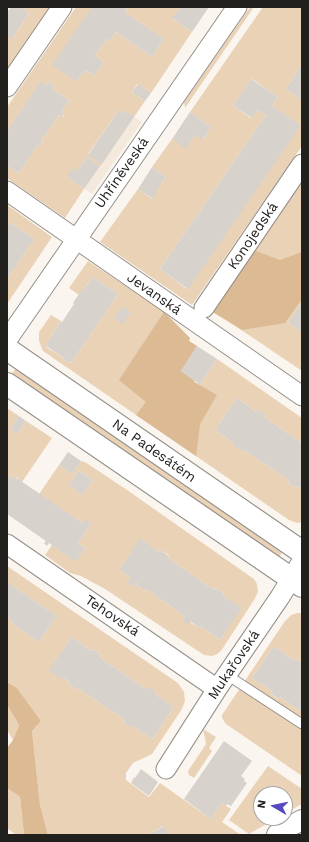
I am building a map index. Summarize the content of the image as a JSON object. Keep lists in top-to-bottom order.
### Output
{
  "streets": {
    "main road": ["Na Padesátém"],
    "street": [
      "Uhříněveská",
      "Konojedská",
      "Jevanská",
      "Tehovská",
      "Mukařovská"
    ]
  },
  "crossings": [
    ["Uhříněveská", "Jevanská"],
    ["Na Padesátém", "Mukařovská"],
    ["Tehovská", "Mukařovská"]
  ],
  "north": "left"
}
